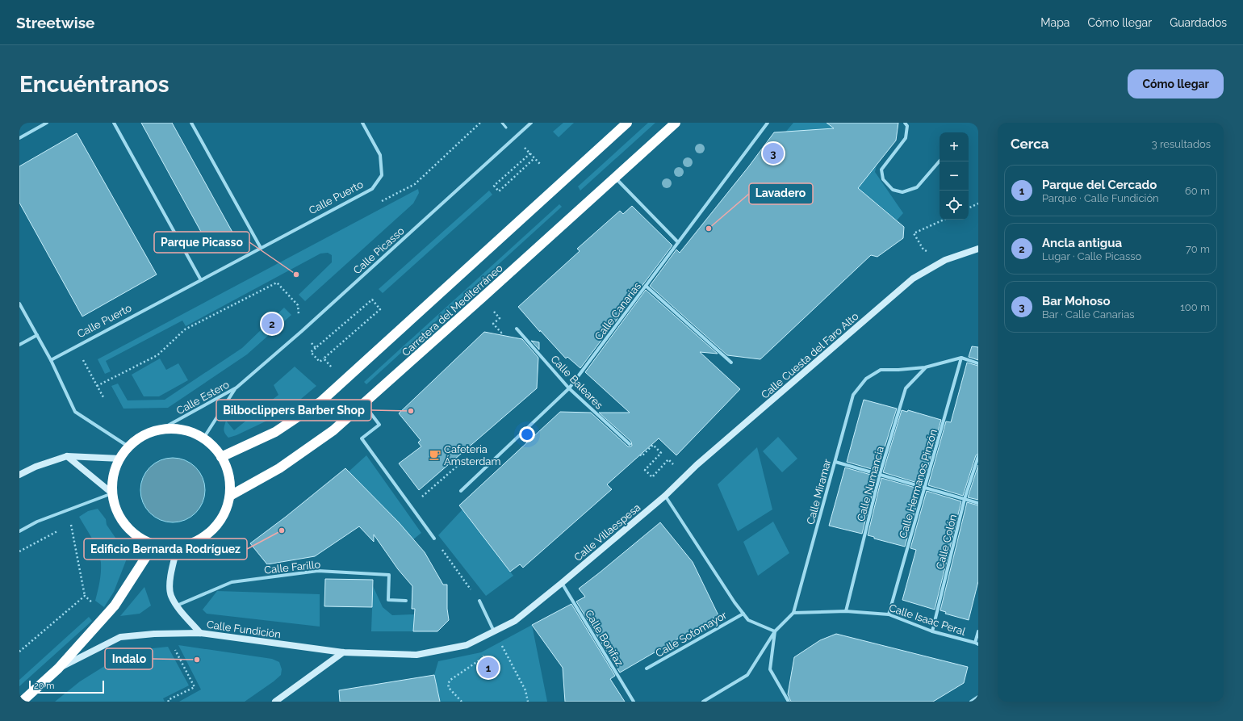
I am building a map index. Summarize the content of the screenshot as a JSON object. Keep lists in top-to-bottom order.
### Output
{
  "streets": {
    "highway": ["Carretera del Mediterráneo"],
    "street": [
      "Calle Puerto",
      "Calle Picasso",
      "Calle Canarias",
      "Calle Cuesta del Faro Alto",
      "Calle Baleares",
      "Calle Estero",
      "Calle Numancia",
      "Calle Hermanos Pinzón",
      "Calle Miramar",
      "Calle Villaespesa",
      "Calle Colón",
      "Calle Farillo",
      "Calle Isaac Peral",
      "Calle Fundición",
      "Calle Sotomayor",
      "Calle Bonifaz"
    ]
  },
  "crossings": [
    ["Calle Picasso", "Calle Estero"],
    ["Calle Canarias", "Calle Baleares"],
    ["Calle Cuesta del Faro Alto", "Calle Villaespesa"],
    ["Calle Numancia", "Calle Miramar"],
    ["Calle Numancia", "Calle Isaac Peral"],
    ["Calle Hermanos Pinzón", "Calle Miramar"],
    ["Calle Hermanos Pinzón", "Calle Isaac Peral"],
    ["Calle Miramar", "Calle Isaac Peral"],
    ["Calle Villaespesa", "Calle Fundición"],
    ["Calle Villaespesa", "Calle Bonifaz"],
    ["Calle Colón", "Calle Isaac Peral"],
    ["Calle Farillo", "Calle Fundición"],
    ["Calle Fundición", "Calle Bonifaz"]
  ],
  "places": {
    "other": [
      "Lavadero",
      "Parque Picasso",
      "Bilboclippers Barber Shop",
      "Edificio Bernarda Rodríguez",
      "Indalo"
    ],
    "cafe": ["Cafeteria Ámsterdam"]
  },
  "scale_bar": "20 m",
  "page": {
    "header": "Streetwise",
    "nav": ["Mapa", "Cómo llegar", "Guardados"],
    "buttons": "Cómo llegar",
    "title": "Encuéntranos",
    "heading": ["Cerca", "3 resultados"],
    "map_buttons": ["+", "−"],
    "pins": ["3", "2", "1"],
    "list": [
      {
        "mark": "1",
        "name": "Parque del Cercado",
        "note": "Parque · Calle Fundición",
        "value": "60 m"
      },
      {
        "mark": "2",
        "name": "Ancla antigua",
        "note": "Lugar · Calle Picasso",
        "value": "70 m"
      },
      {
        "mark": "3",
        "name": "Bar Mohoso",
        "note": "Bar · Calle Canarias",
        "value": "100 m"
      }
    ],
    "scale": "20 m"
  }
}
